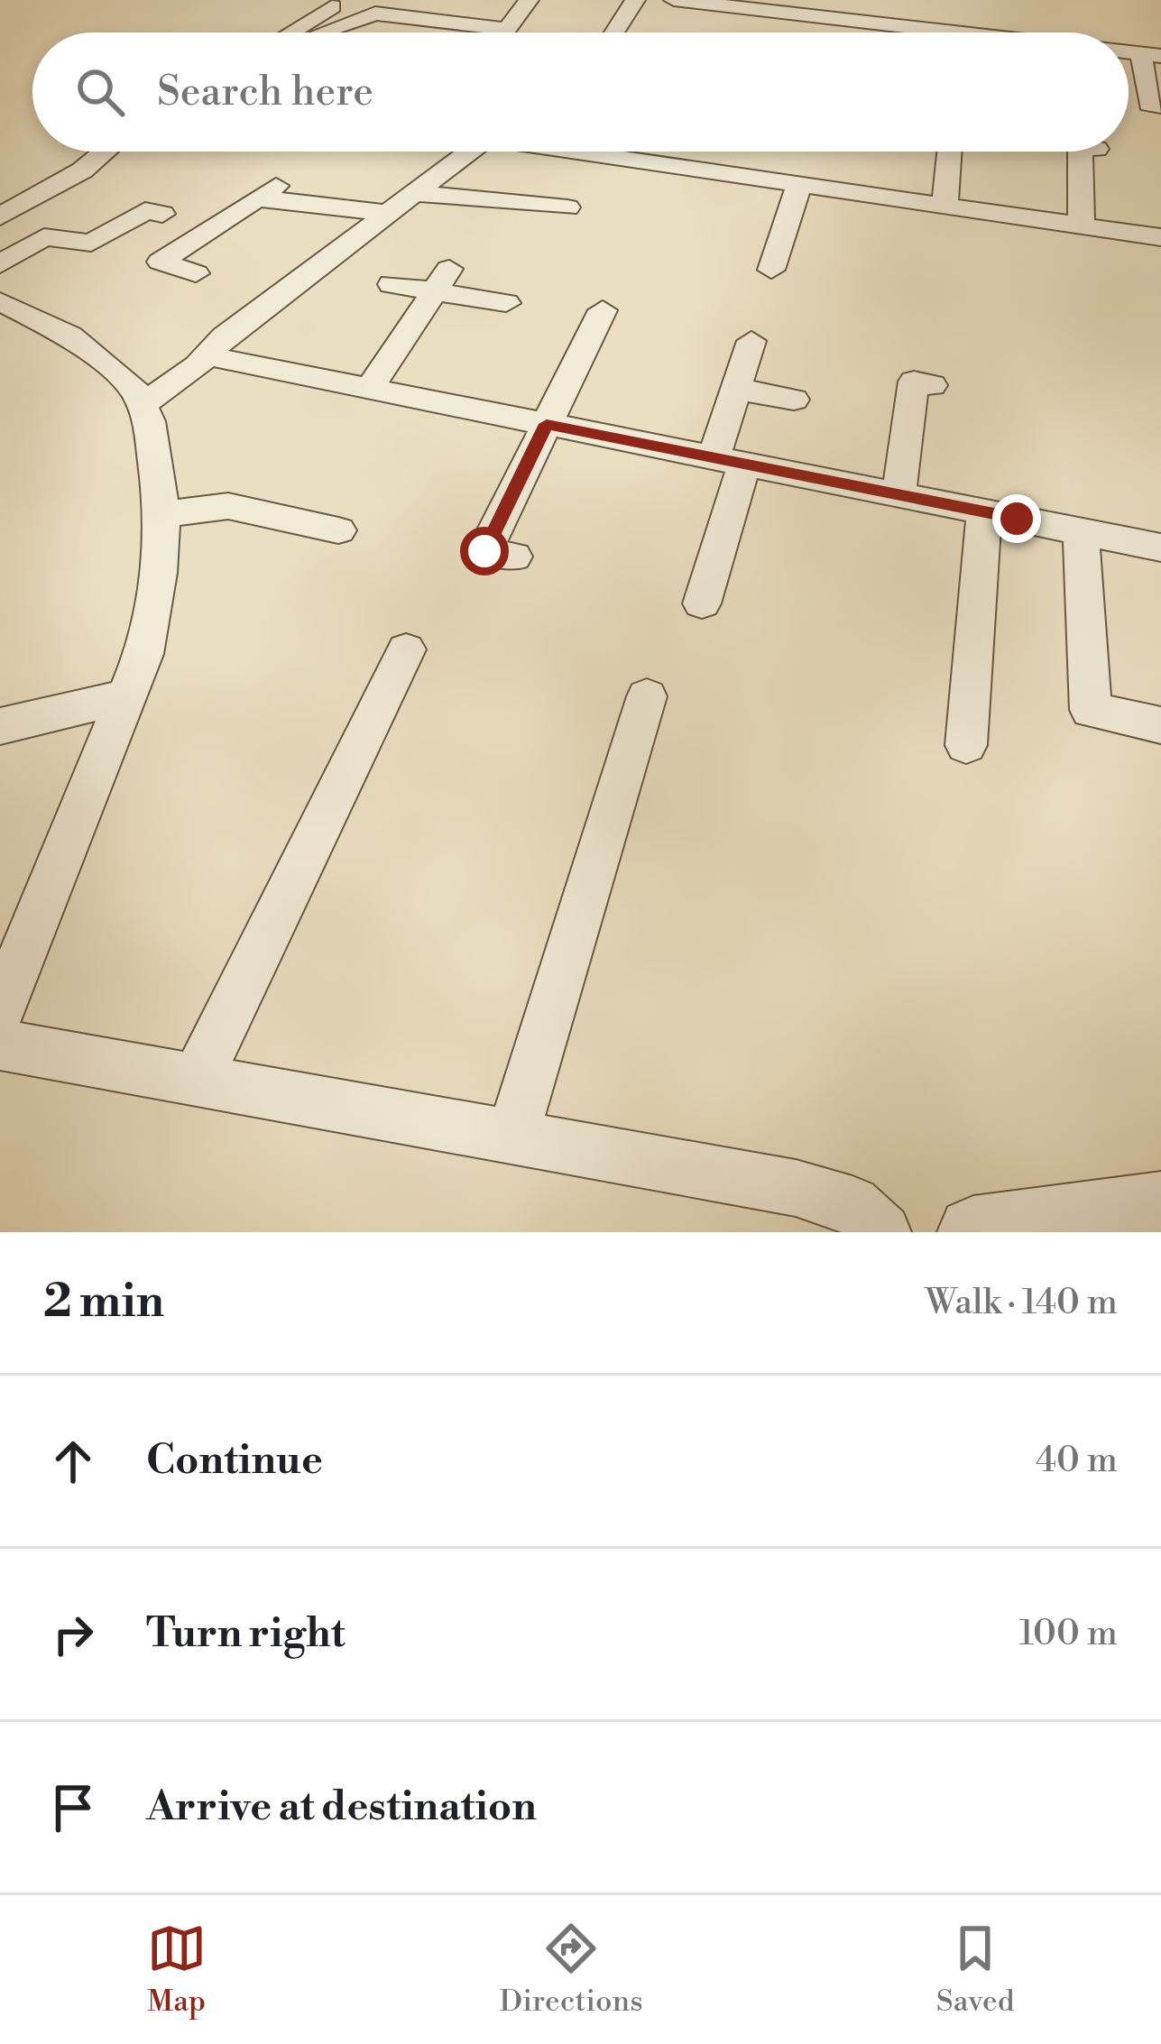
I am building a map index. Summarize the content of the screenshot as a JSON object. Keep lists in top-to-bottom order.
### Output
{
  "page": {
    "search": "Search here",
    "heading": ["2 min", "Walk · 140 m"],
    "list": [
      ["Continue", "40 m"],
      ["Turn right", "100 m"],
      "Arrive at destination"
    ],
    "nav": ["Map", "Directions", "Saved"]
  }
}
